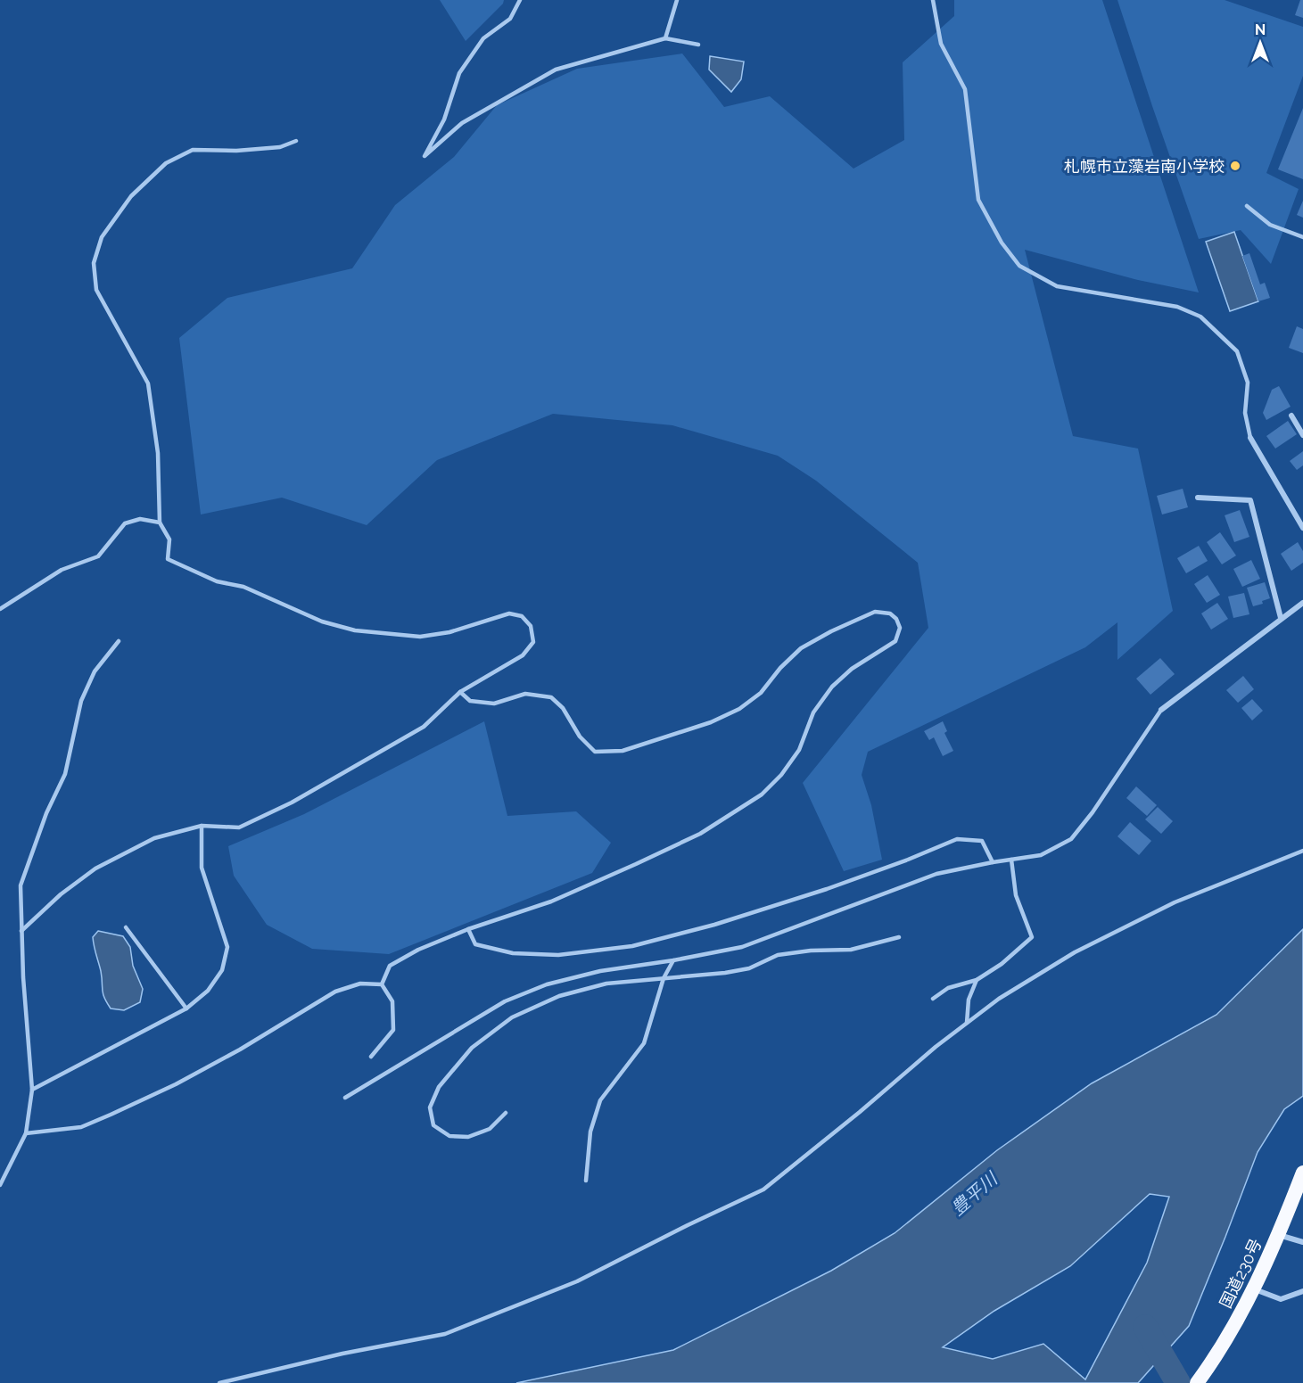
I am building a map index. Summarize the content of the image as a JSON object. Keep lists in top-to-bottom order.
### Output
{
  "streets": {
    "highway": ["国道230号"]
  },
  "water": ["豊平川"],
  "places": ["札幌市立藻岩南小学校"],
  "north": "top"
}
